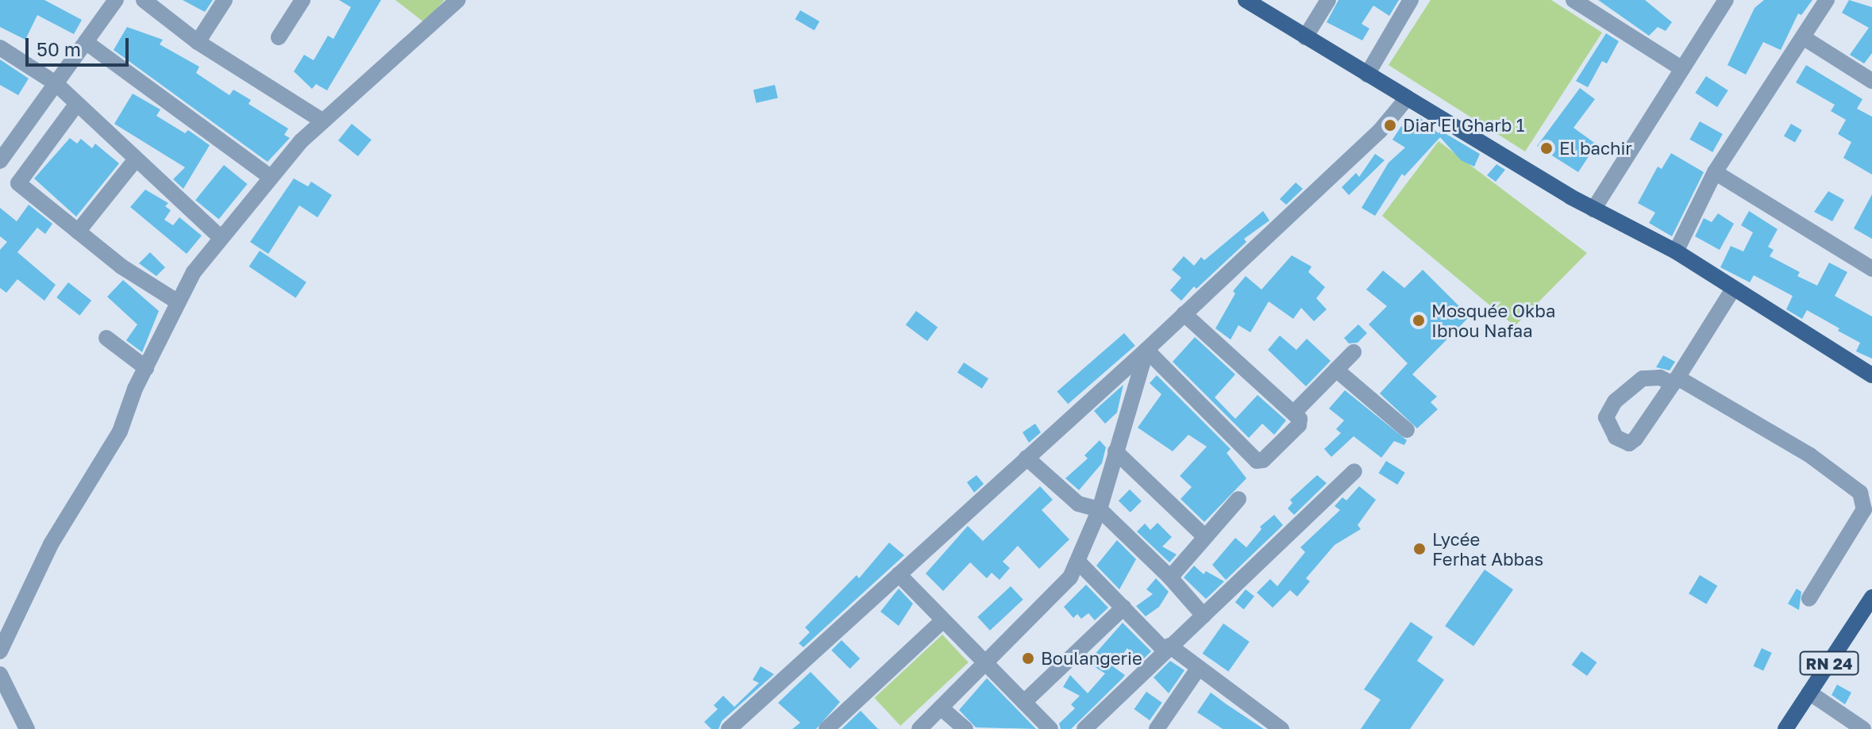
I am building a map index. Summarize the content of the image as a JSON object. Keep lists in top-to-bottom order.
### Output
{
  "streets": {
    "main road": ["RN 24"]
  },
  "places": [
    "Diar El Gharb 1",
    "El bachir",
    "Mosquée Okba Ibnou Nafaa",
    "Lycée Ferhat Abbas",
    "Boulangerie"
  ],
  "scale_bar": "50 m"
}
